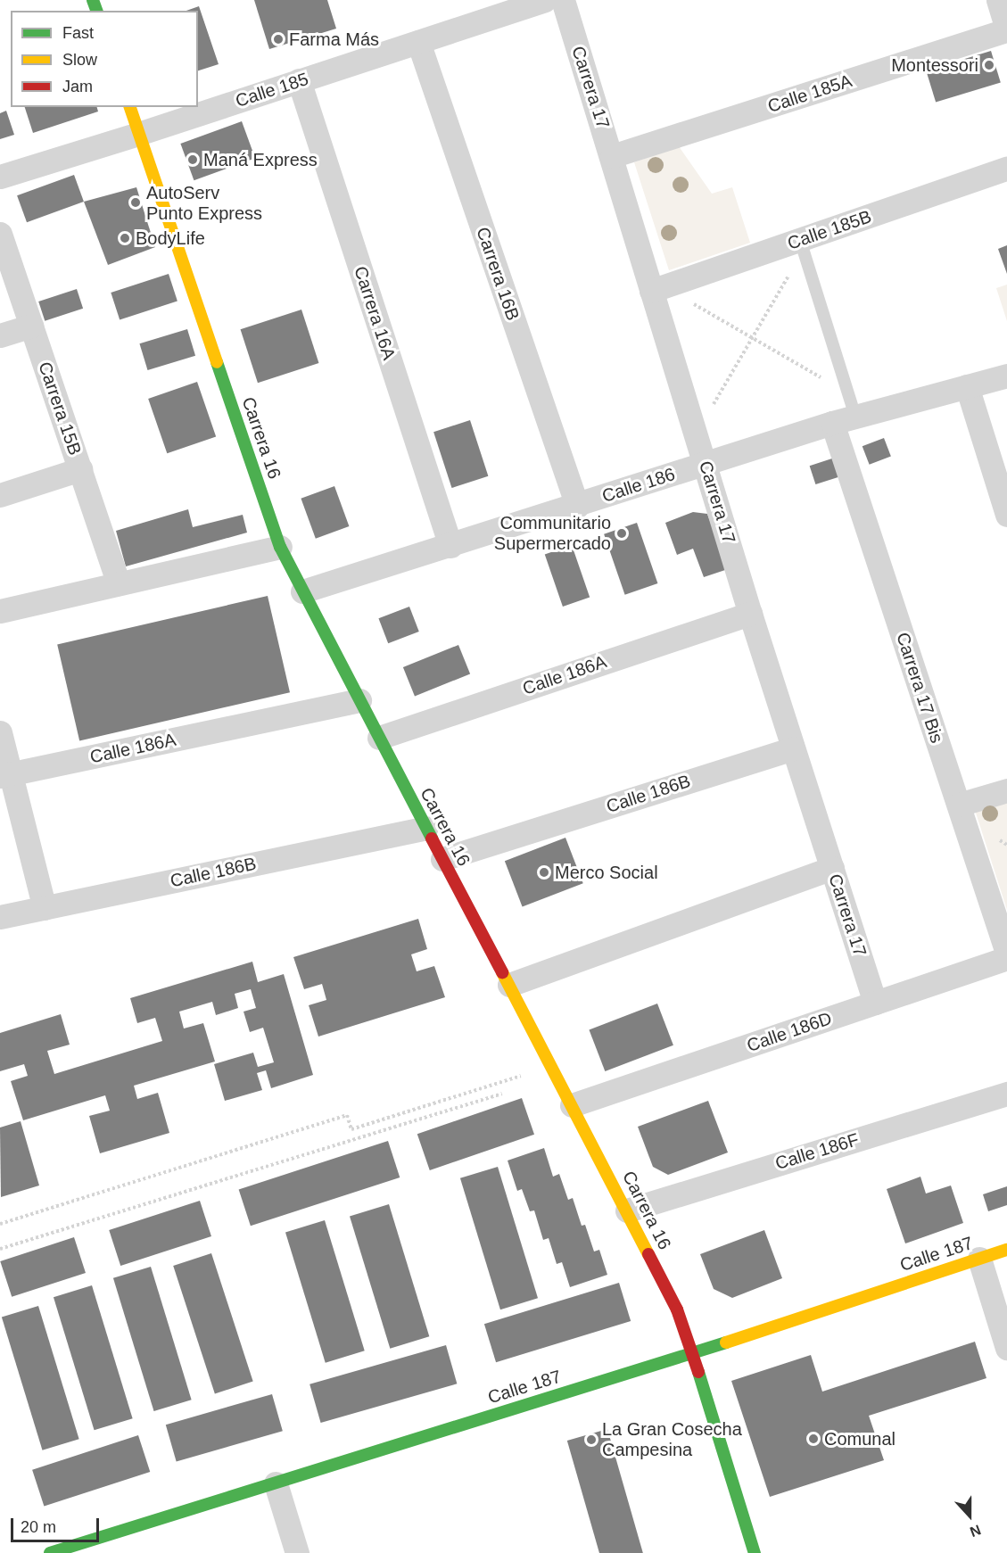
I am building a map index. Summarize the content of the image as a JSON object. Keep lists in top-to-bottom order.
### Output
{
  "streets": {
    "street": [
      "Carrera 17",
      "Calle 185",
      "Calle 185A",
      "Calle 185B",
      "Carrera 16B",
      "Carrera 16A",
      "Carrera 15B",
      "Carrera 16",
      "Calle 186",
      "Calle 186A",
      "Carrera 17 Bis",
      "Calle 186B",
      "Calle 186D",
      "Calle 186F",
      "Calle 187"
    ]
  },
  "crossings": [
    ["Carrera 17", "Calle 185A"],
    ["Carrera 17", "Calle 185B"],
    ["Carrera 17", "Calle 186"],
    ["Carrera 17", "Calle 186A"],
    ["Carrera 17", "Calle 186B"],
    ["Carrera 17", "Calle 186D"],
    ["Calle 185", "Carrera 16B"],
    ["Calle 185", "Carrera 16A"],
    ["Calle 185", "Carrera 16"],
    ["Carrera 16B", "Calle 186"],
    ["Carrera 16A", "Calle 186"],
    ["Carrera 16", "Calle 186"],
    ["Carrera 16", "Calle 186A"],
    ["Carrera 16", "Calle 186B"],
    ["Carrera 16", "Calle 186D"],
    ["Carrera 16", "Calle 186F"],
    ["Carrera 16", "Calle 187"],
    ["Calle 186", "Carrera 17 Bis"]
  ],
  "places": [
    "Farma Más",
    "Montessori",
    "Maná Express",
    "AutoServ Punto Express",
    "BodyLife",
    "Communitario Supermercado",
    "Merco Social",
    "Comunal",
    "La Gran Cosecha Campesina"
  ],
  "legend": ["Fast", "Slow", "Jam"],
  "scale_bar": "20 m",
  "north": "bottom"
}
